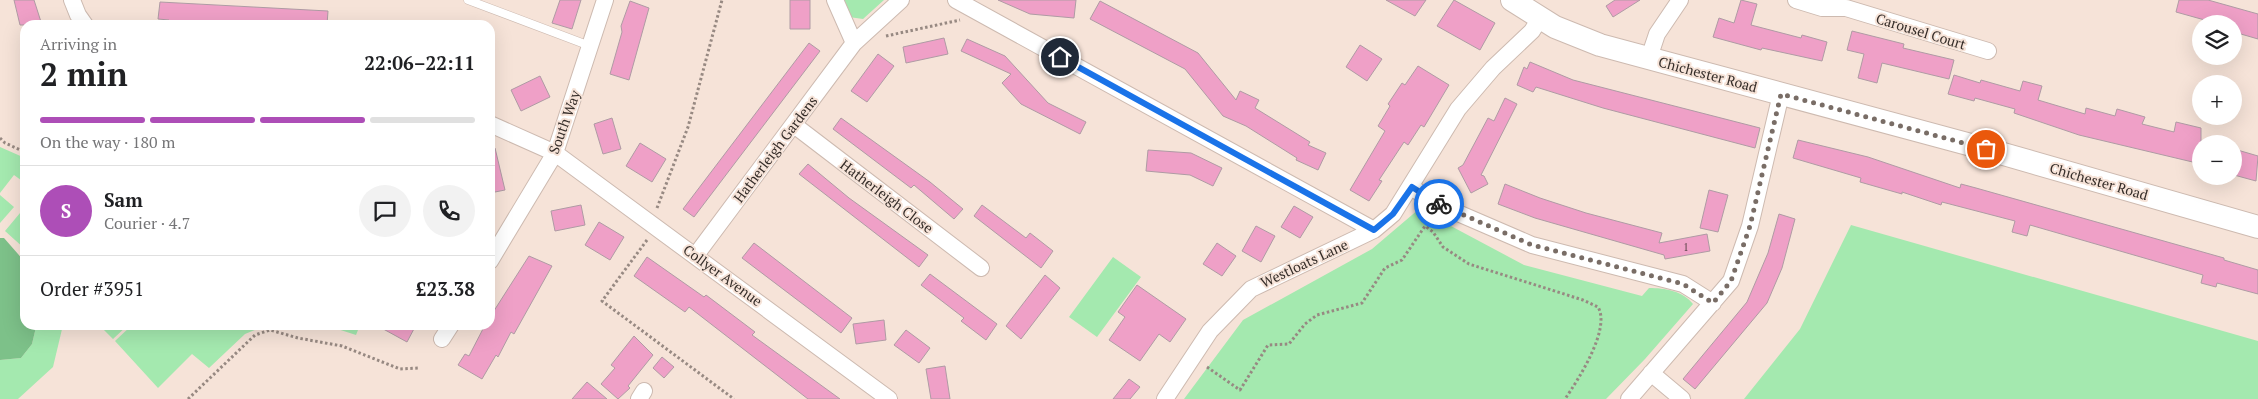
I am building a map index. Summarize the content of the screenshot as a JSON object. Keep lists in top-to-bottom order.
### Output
{
  "streets": {
    "main road": ["Chichester Road"],
    "street": [
      "Carousel Court",
      "South Way",
      "Hatherleigh Gardens",
      "Hatherleigh Close",
      "Westloats Lane",
      "Collyer Avenue"
    ]
  },
  "crossings": [
    ["Chichester Road", "Westloats Lane"],
    ["South Way", "Collyer Avenue"],
    ["Hatherleigh Gardens", "Hatherleigh Close"],
    ["Hatherleigh Gardens", "Collyer Avenue"]
  ],
  "house_numbers": ["1"],
  "page": {
    "map_buttons": ["+", "−"],
    "heading": ["2 min", "Arriving in", "22:06–22:11"],
    "panel": [
      "Sam",
      "Courier · 4.7",
      "Order #3951",
      "£23.38"
    ],
    "bar": "On the way · 180 m",
    "round": "S"
  }
}
